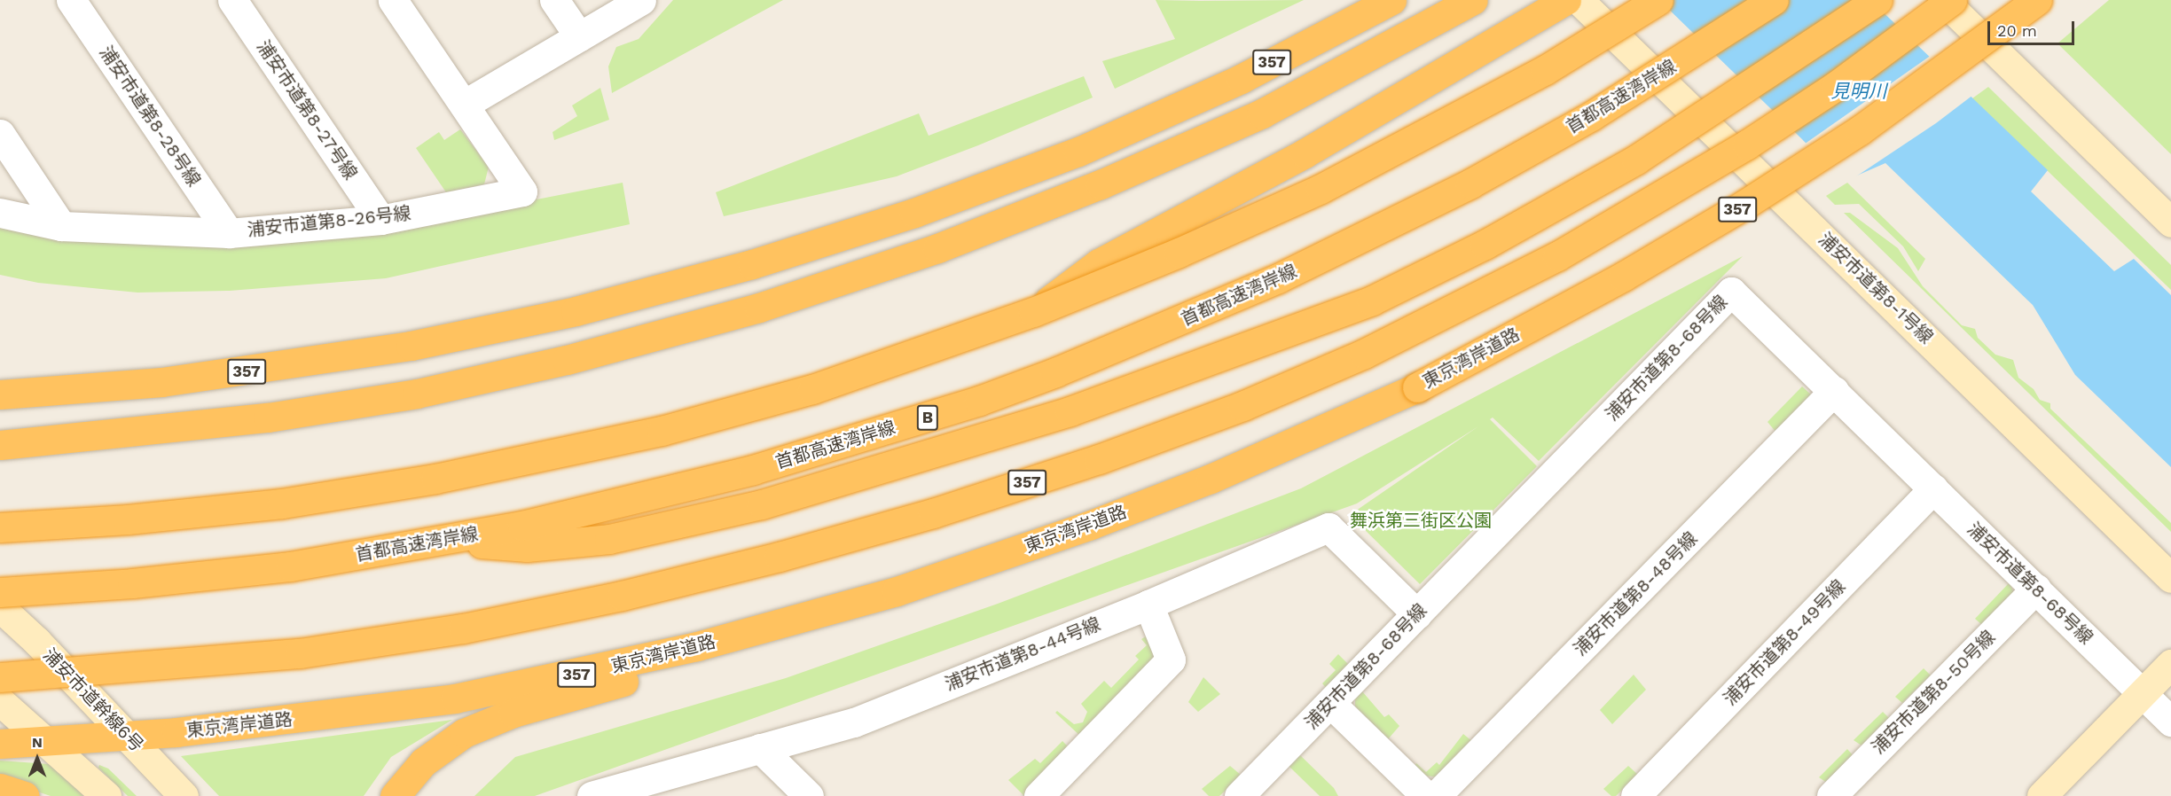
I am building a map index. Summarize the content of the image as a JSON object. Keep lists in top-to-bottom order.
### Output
{
  "streets": {
    "highway": [
      "357",
      "首都高速湾岸線",
      "東京湾岸道路",
      "B"
    ],
    "street": [
      "浦安市道第8-27号線",
      "浦安市道第8-28号線",
      "浦安市道第8-26号線",
      "浦安市道第8-1号線",
      "浦安市道第8-68号線",
      "浦安市道第8-48号線",
      "浦安市道第8-49号線",
      "浦安市道第8-44号線",
      "浦安市道第8-50号線",
      "浦安市道幹線6号"
    ]
  },
  "crossings": [
    ["浦安市道第8-27号線", "浦安市道第8-26号線"],
    ["浦安市道第8-28号線", "浦安市道第8-26号線"],
    ["東京湾岸道路", "浦安市道幹線6号"],
    ["浦安市道第8-68号線", "浦安市道第8-48号線"],
    ["浦安市道第8-68号線", "浦安市道第8-49号線"],
    ["浦安市道第8-68号線", "浦安市道第8-44号線"],
    ["浦安市道第8-68号線", "浦安市道第8-50号線"]
  ],
  "water": ["見明川"],
  "parks": ["舞浜第三街区公園"],
  "scale_bar": "20 m",
  "north": "top"
}
